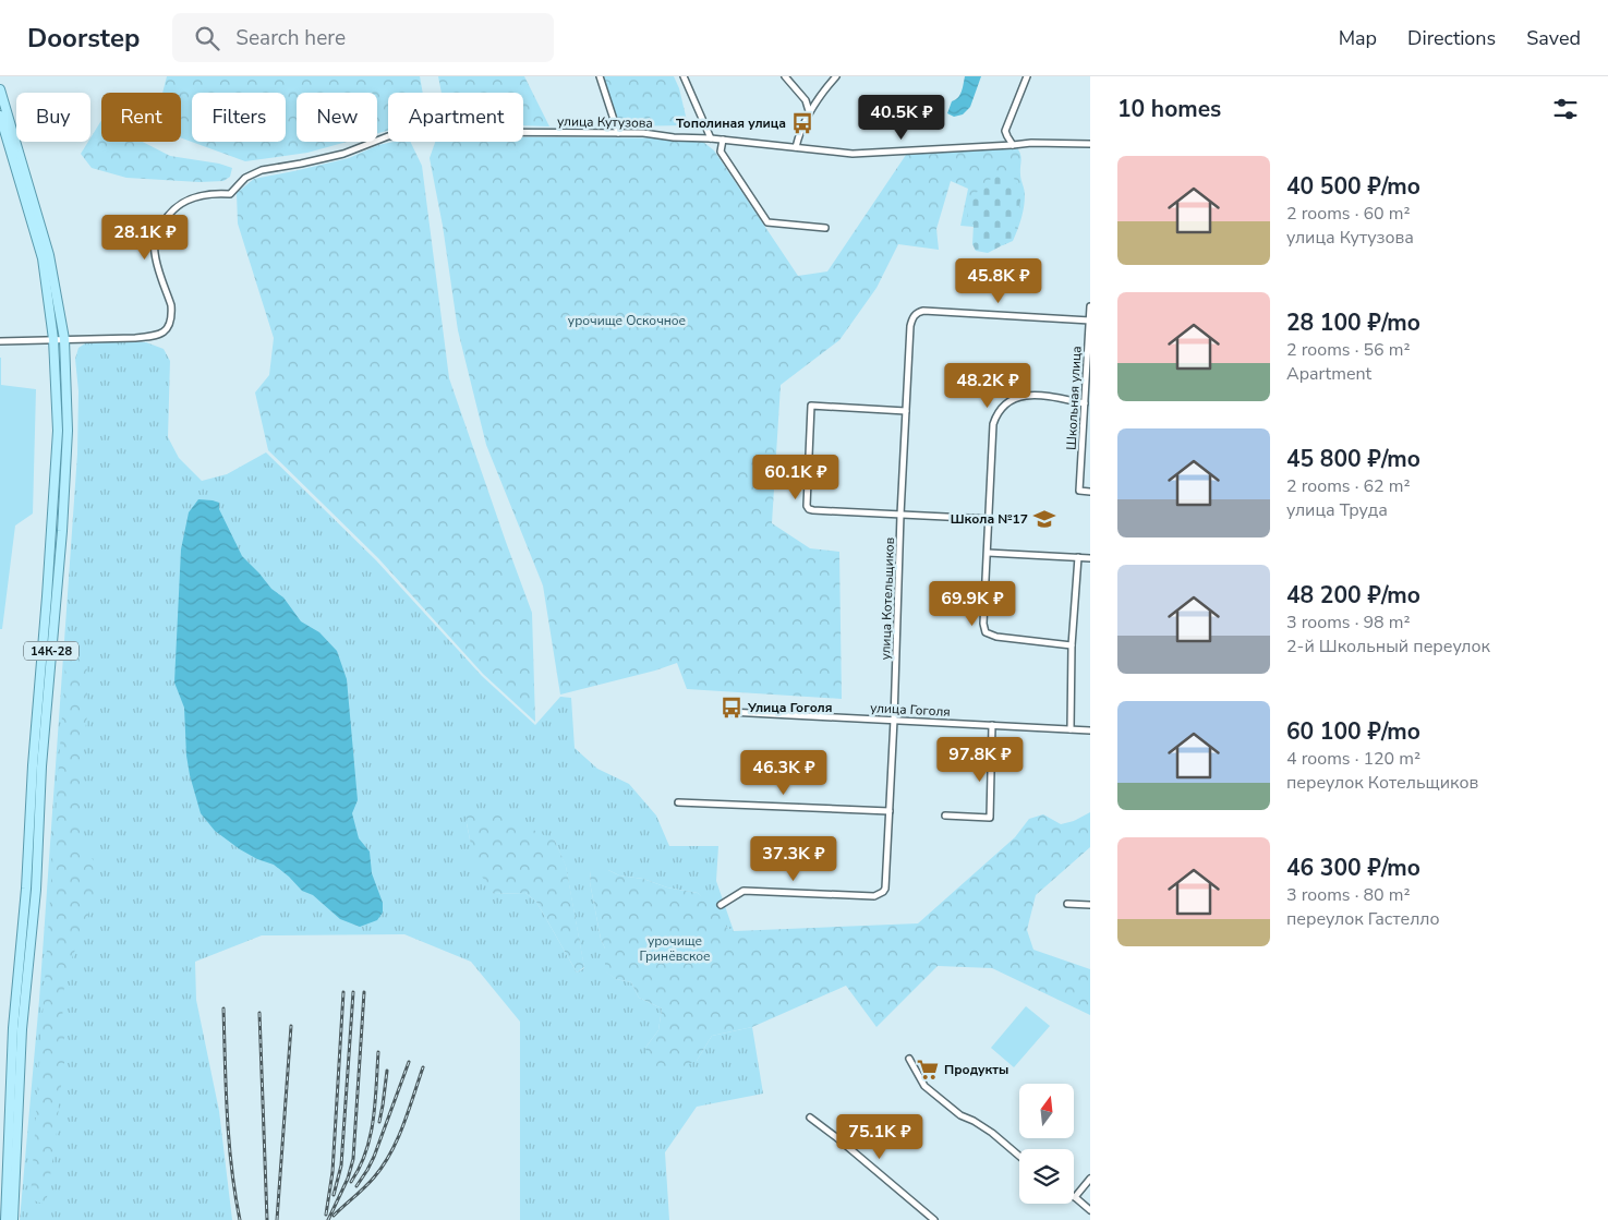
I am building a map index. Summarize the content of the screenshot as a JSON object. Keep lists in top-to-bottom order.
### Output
{
  "streets": {
    "main road": ["14К-28"],
    "street": [
      "улица Кутузова",
      "Школьная улица",
      "улица Котельщиков",
      "улица Гоголя"
    ]
  },
  "crossings": [
    ["улица Кутузова", "14К-28"],
    ["Школьная улица", "улица Котельщиков"],
    ["улица Котельщиков", "улица Гоголя"]
  ],
  "parks": ["урочище Оскочное", "урочище Гринёвское"],
  "places": {
    "bus stop": ["Тополиная улица", "Улица Гоголя"],
    "school or university": ["Школа №17"],
    "supermarket": ["Продукты"]
  },
  "north": "top",
  "page": {
    "header": "Doorstep",
    "search": "Search here",
    "nav": ["Map", "Directions", "Saved"],
    "heading": "10 homes",
    "chip": [
      "Buy",
      "Rent",
      "Filters",
      "New",
      "Apartment"
    ],
    "price": [
      "40.5K ₽",
      "28.1K ₽",
      "45.8K ₽",
      "48.2K ₽",
      "60.1K ₽",
      "69.9K ₽",
      "97.8K ₽",
      "46.3K ₽",
      "37.3K ₽",
      "75.1K ₽"
    ],
    "list": [
      {
        "name": "40 500 ₽/mo",
        "note": "2 rooms · 60 m² · улица Кутузова"
      },
      {
        "name": "28 100 ₽/mo",
        "note": "2 rooms · 56 m² · Apartment"
      },
      {
        "name": "45 800 ₽/mo",
        "note": "2 rooms · 62 m² · улица Труда"
      },
      {
        "name": "48 200 ₽/mo",
        "note": "3 rooms · 98 m² · 2-й Школьный переулок"
      },
      {
        "name": "60 100 ₽/mo",
        "note": "4 rooms · 120 m² · переулок Котельщиков"
      },
      {
        "name": "46 300 ₽/mo",
        "note": "3 rooms · 80 m² · переулок Гастелло"
      }
    ]
  }
}
